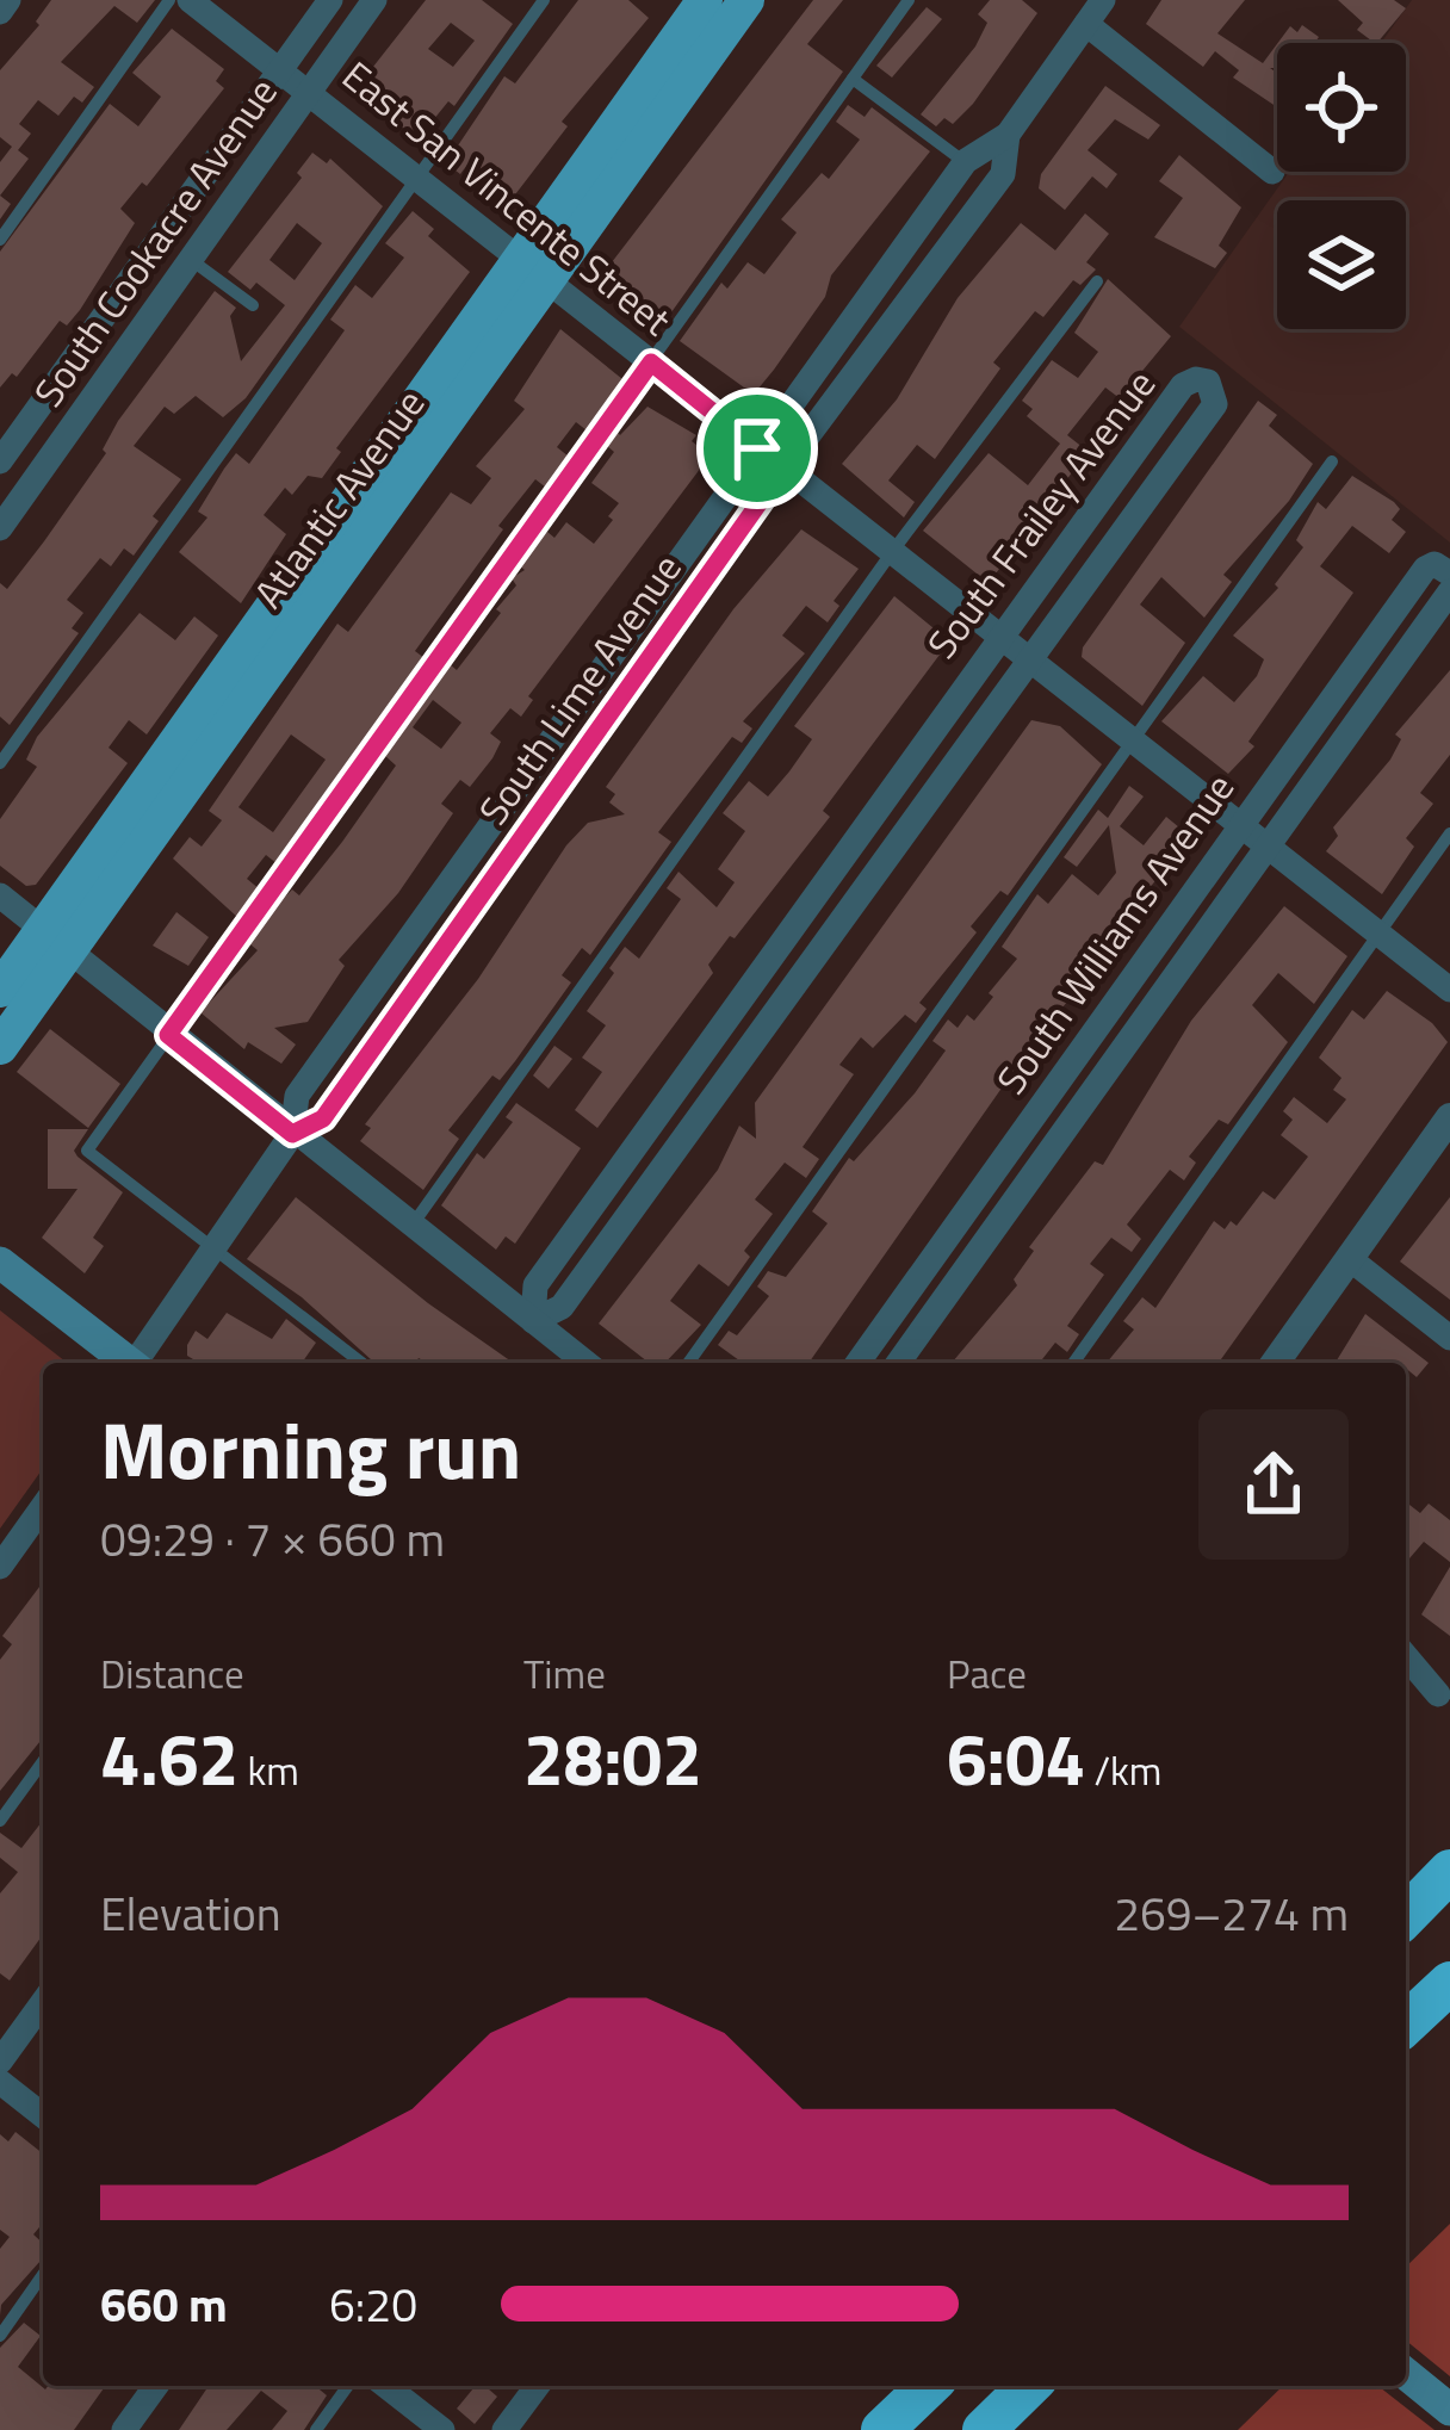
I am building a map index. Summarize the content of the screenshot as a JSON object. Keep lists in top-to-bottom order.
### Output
{
  "streets": {
    "main road": ["Atlantic Avenue"],
    "street": [
      "East San Vincente Street",
      "South Cookacre Avenue",
      "South Frailey Avenue",
      "South Lime Avenue",
      "South Williams Avenue"
    ]
  },
  "crossings": [
    ["East San Vincente Street", "South Cookacre Avenue"],
    ["East San Vincente Street", "Atlantic Avenue"],
    ["East San Vincente Street", "South Frailey Avenue"],
    ["East San Vincente Street", "South Lime Avenue"],
    ["East San Vincente Street", "South Williams Avenue"]
  ],
  "page": {
    "heading": ["Morning run", "09:29 · 7 × 660 m"],
    "stats": [
      ["Distance", "4.62 km"],
      ["Time", "28:02"],
      ["Pace", "6:04 /km"]
    ],
    "chart": ["Elevation", "269–274 m"],
    "list": [
      {
        "name": "660 m",
        "note": "6:20"
      }
    ]
  }
}
